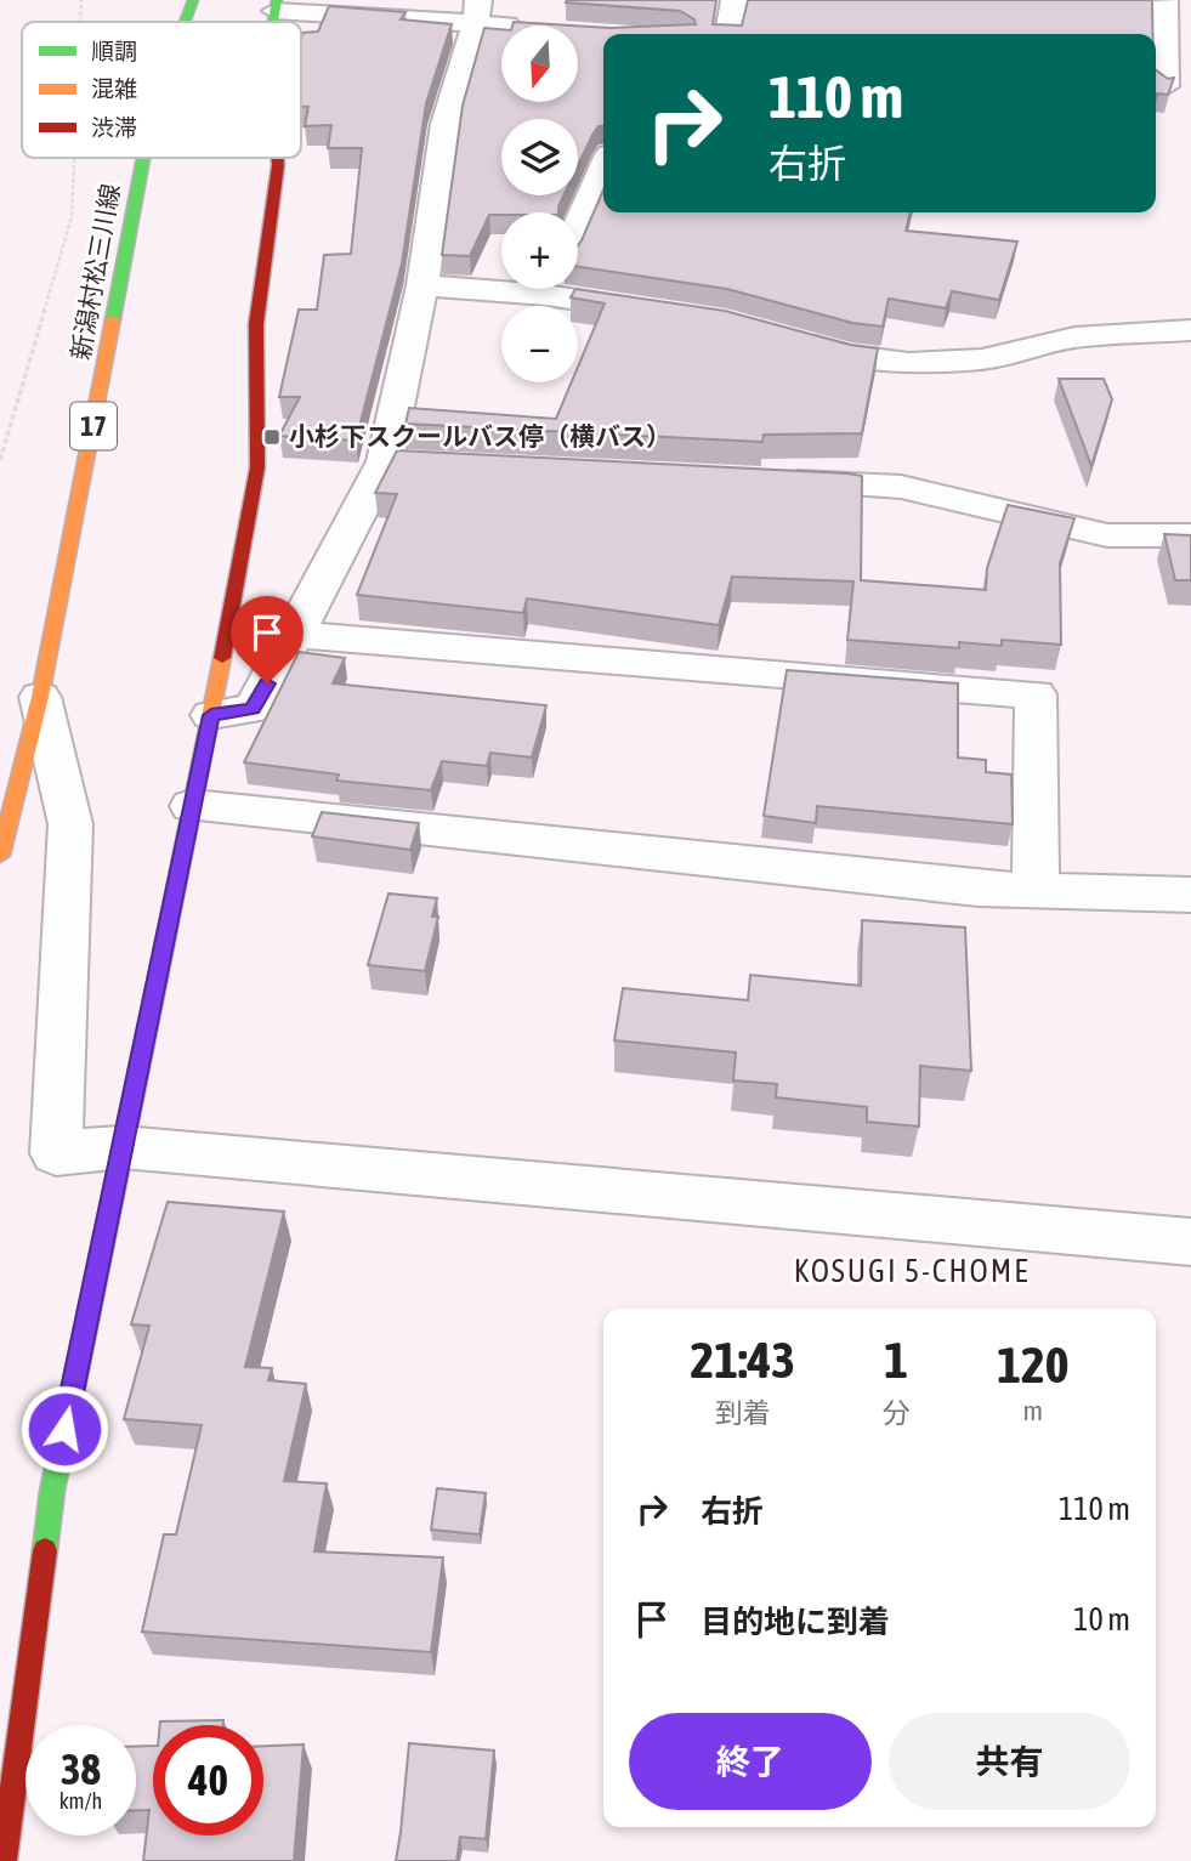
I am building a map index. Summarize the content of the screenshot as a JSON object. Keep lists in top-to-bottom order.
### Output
{
  "streets": {
    "street": ["新潟村松三川線", "17"]
  },
  "districts": ["KOSUGI 5-CHOME"],
  "places": {
    "transit": ["小杉下スクールバス停（横バス）"]
  },
  "legend": ["順調", "混雑", "渋滞"],
  "north": "bottom",
  "page": {
    "map_buttons": ["+", "−"],
    "turn": ["110 m", "右折"],
    "eta": [
      "21:43",
      "到着",
      "1",
      "分",
      "120",
      "m"
    ],
    "list": [
      {
        "name": "右折",
        "value": "110 m"
      },
      {
        "name": "目的地に到着",
        "value": "10 m"
      }
    ],
    "buttons": ["終了", "共有"],
    "speed": "38 km/h",
    "limit": "40"
  }
}
